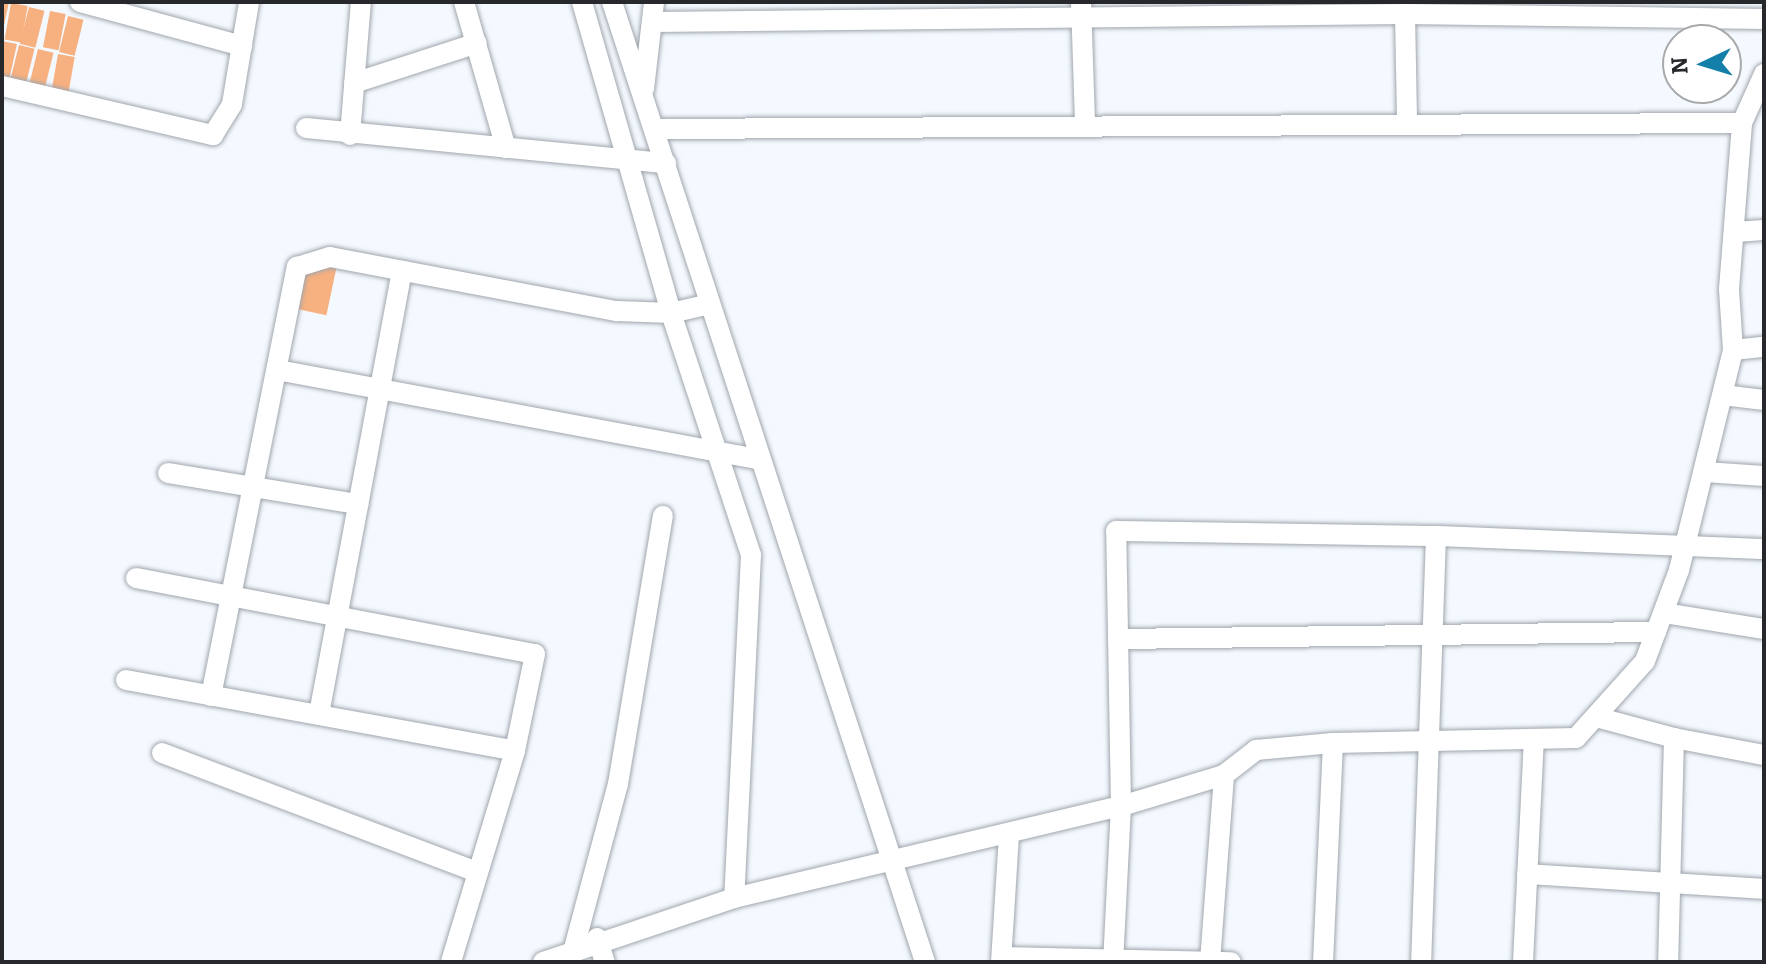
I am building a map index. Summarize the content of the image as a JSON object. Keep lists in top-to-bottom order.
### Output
{
  "north": "left"
}
